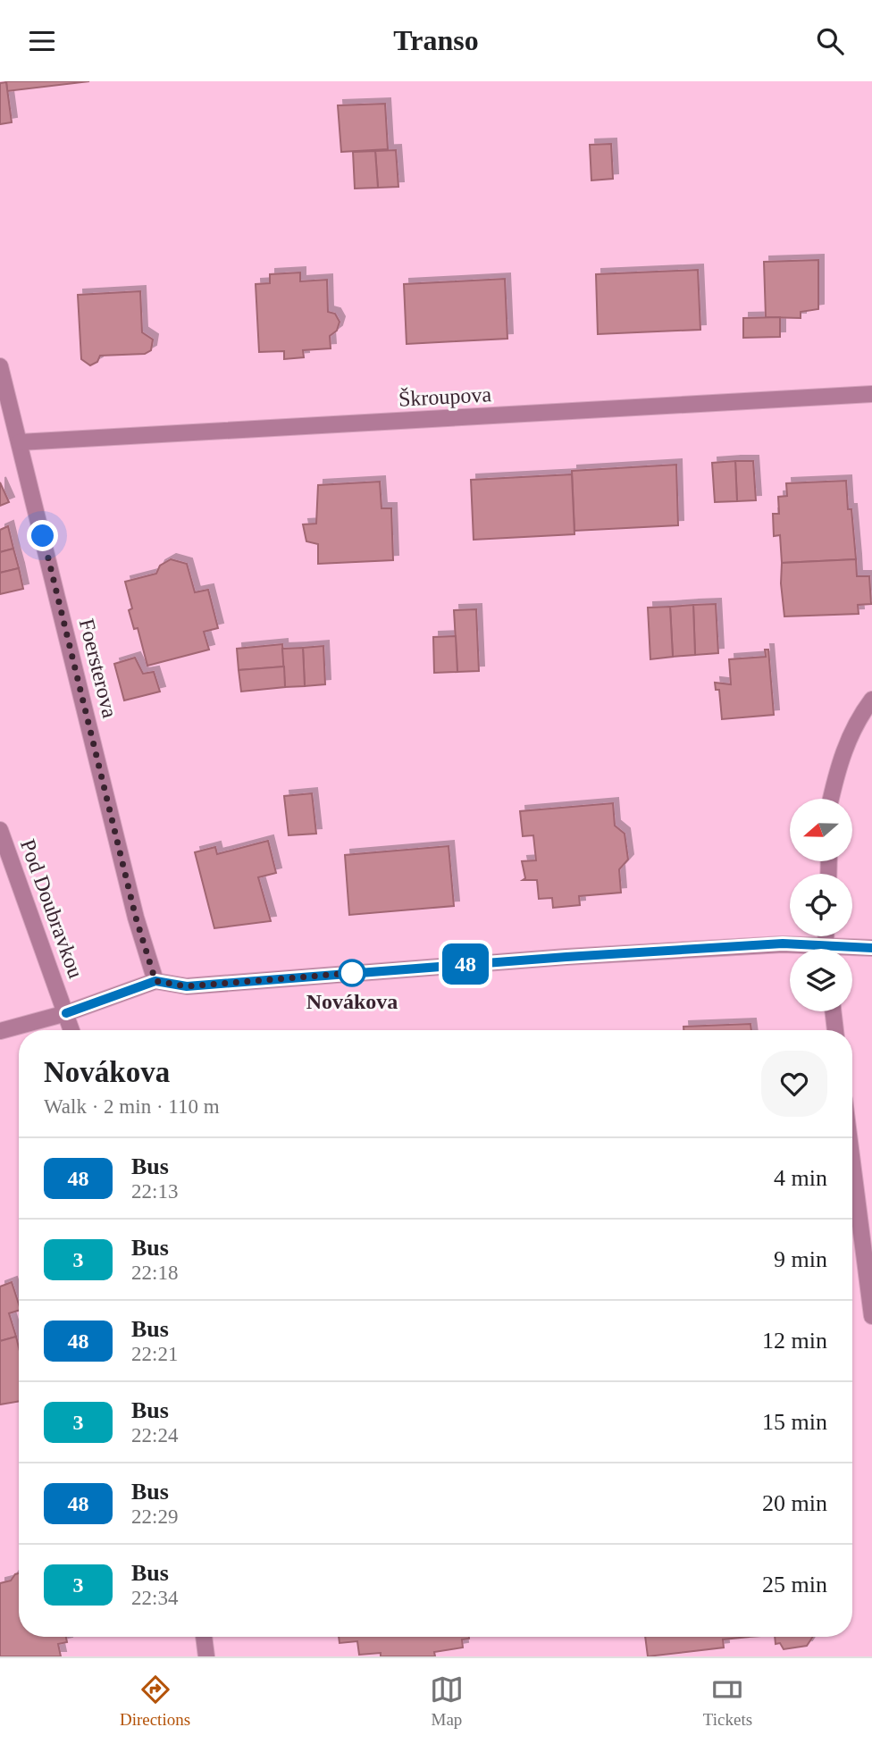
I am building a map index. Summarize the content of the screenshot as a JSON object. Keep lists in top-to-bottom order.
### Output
{
  "streets": {
    "street": ["Škroupova", "Foersterova", "Pod Doubravkou"]
  },
  "crossings": [
    ["Škroupova", "Foersterova"]
  ],
  "places": ["Novákova"],
  "lines": ["bus line 48"],
  "north": "left",
  "page": {
    "header": "Transo",
    "on_map": "48",
    "heading": ["Novákova", "Walk · 2 min · 110 m"],
    "list": [
      {
        "mark": "48",
        "name": "Bus",
        "note": "22:13",
        "value": "4 min"
      },
      {
        "mark": "3",
        "name": "Bus",
        "note": "22:18",
        "value": "9 min"
      },
      {
        "mark": "48",
        "name": "Bus",
        "note": "22:21",
        "value": "12 min"
      },
      {
        "mark": "3",
        "name": "Bus",
        "note": "22:24",
        "value": "15 min"
      },
      {
        "mark": "48",
        "name": "Bus",
        "note": "22:29",
        "value": "20 min"
      },
      {
        "mark": "3",
        "name": "Bus",
        "note": "22:34",
        "value": "25 min"
      }
    ],
    "tabs": ["Directions", "Map", "Tickets"]
  }
}
